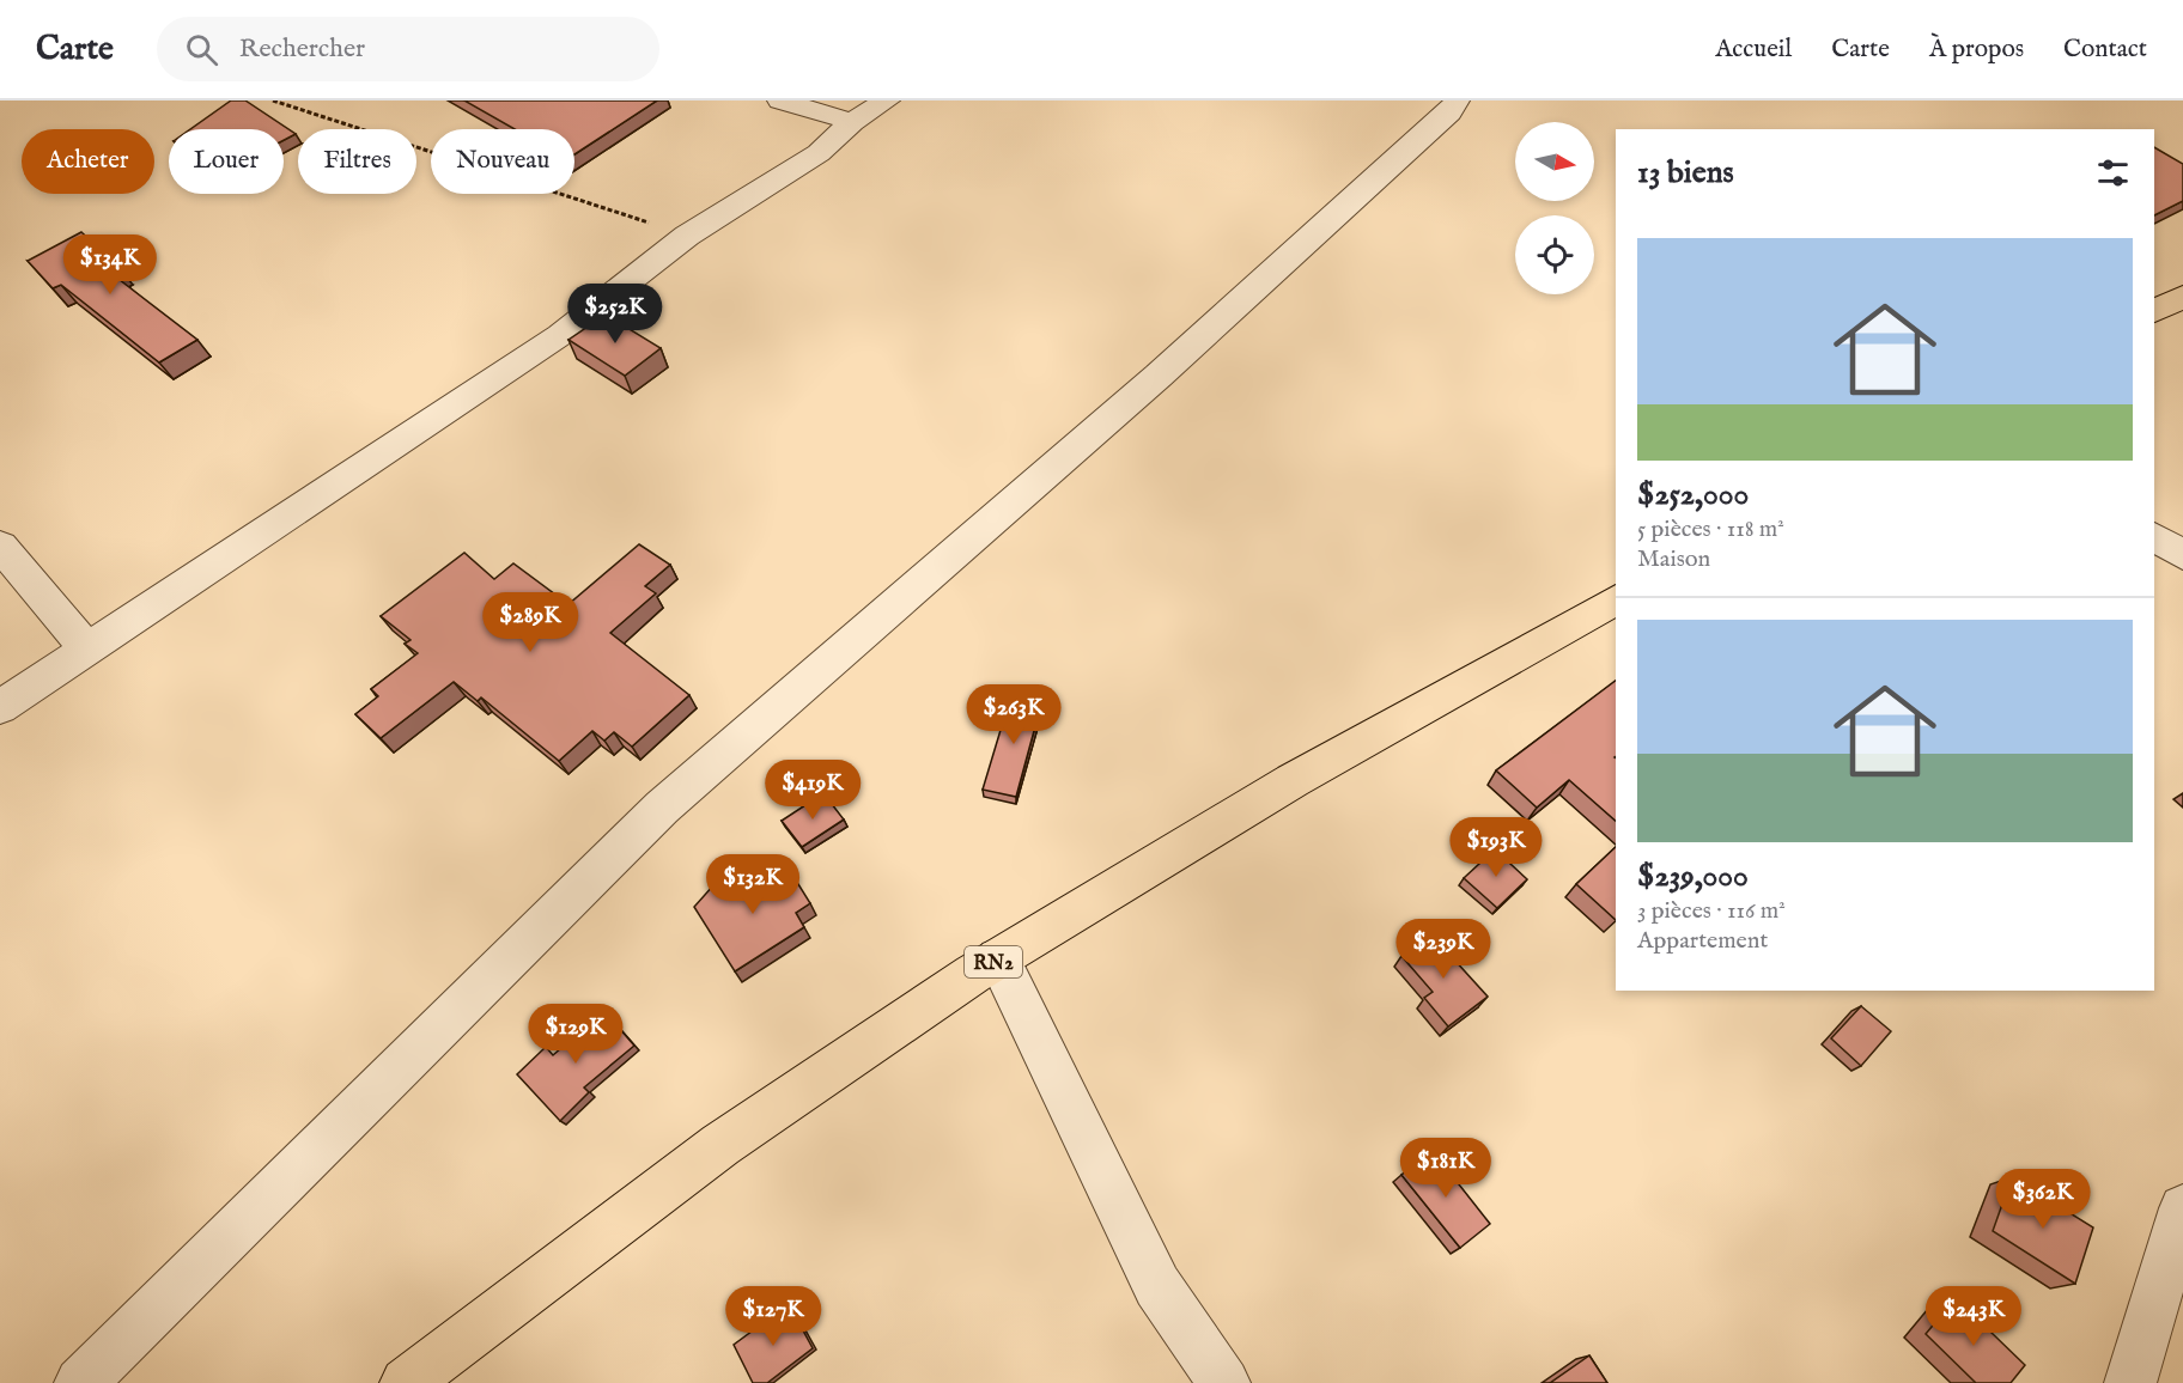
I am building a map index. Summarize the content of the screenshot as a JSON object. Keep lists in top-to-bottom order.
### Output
{
  "streets": {
    "highway": ["RN2"]
  },
  "north": "right",
  "page": {
    "header": "Carte",
    "search": "Rechercher",
    "nav": [
      "Accueil",
      "Carte",
      "À propos",
      "Contact"
    ],
    "chip": [
      "Acheter",
      "Louer",
      "Filtres",
      "Nouveau"
    ],
    "heading": "13 biens",
    "list": [
      {
        "name": "$252,000",
        "note": "5 pièces · 118 m² · Maison"
      },
      {
        "name": "$239,000",
        "note": "3 pièces · 116 m² · Appartement"
      }
    ],
    "price": [
      "$134K",
      "$252K",
      "$289K",
      "$263K",
      "$419K",
      "$193K",
      "$132K",
      "$239K",
      "$129K",
      "$181K",
      "$362K",
      "$127K",
      "$243K"
    ]
  }
}
